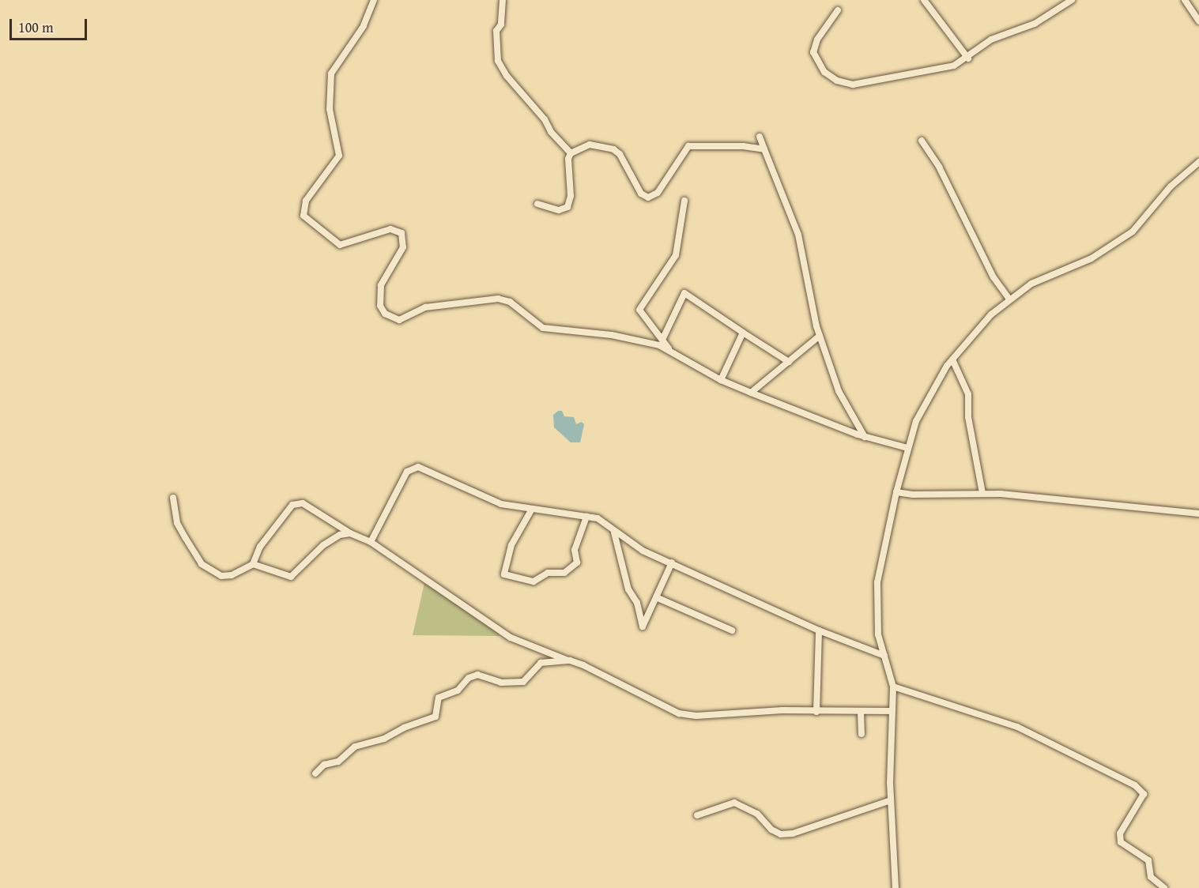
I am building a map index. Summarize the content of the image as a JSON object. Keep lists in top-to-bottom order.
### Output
{
  "scale_bar": "100 m"
}
